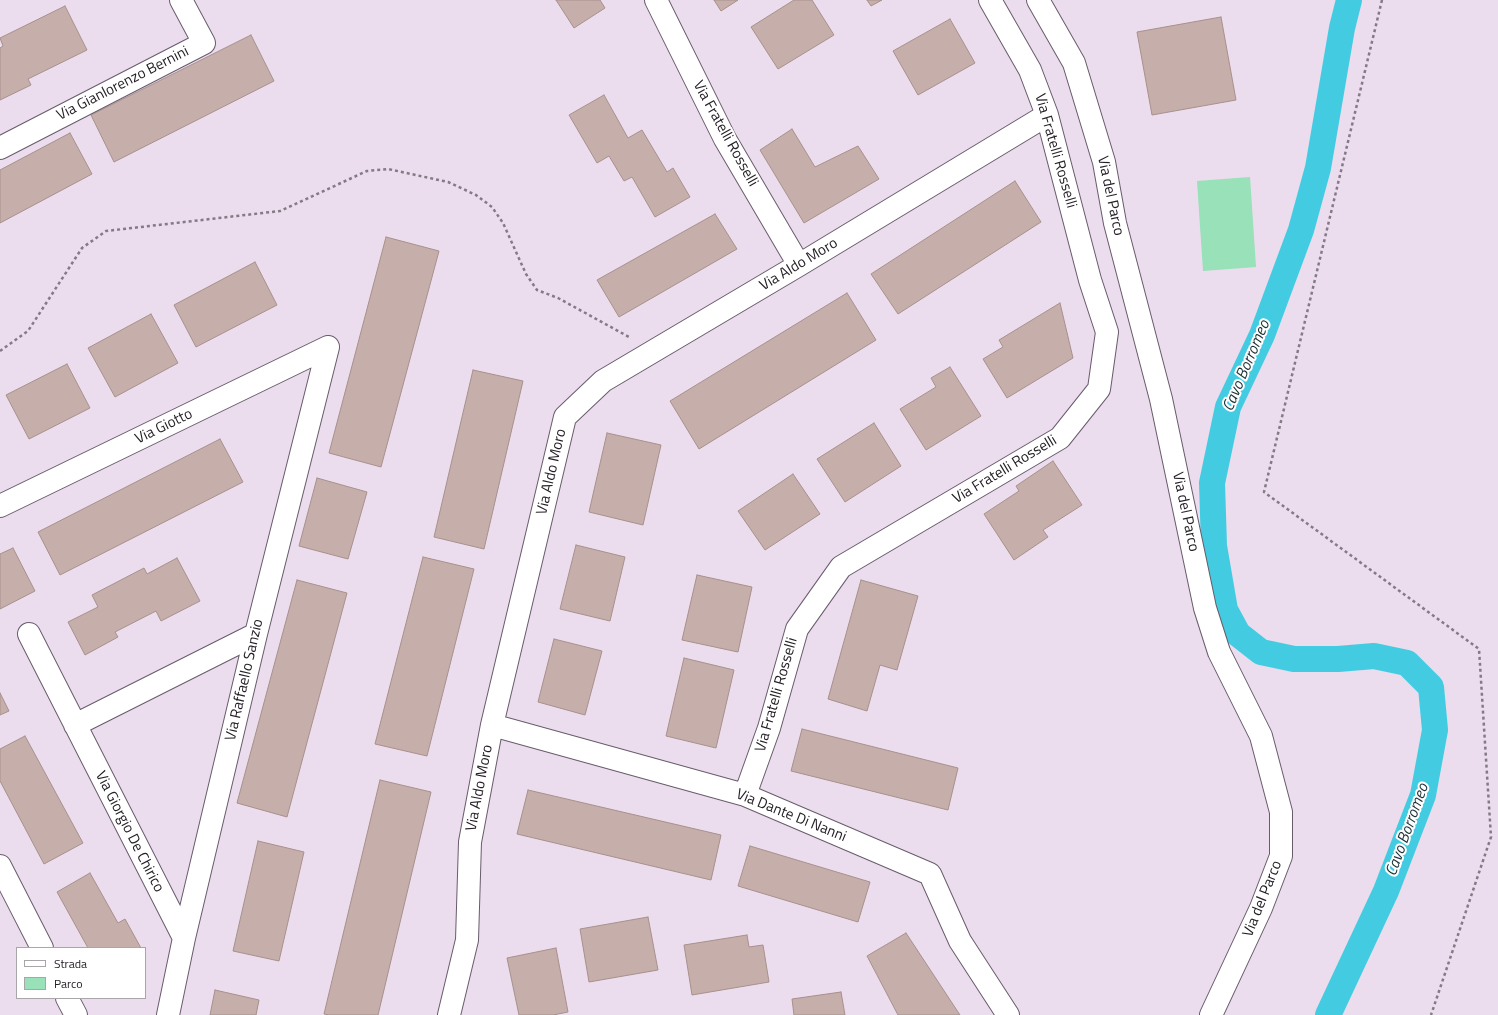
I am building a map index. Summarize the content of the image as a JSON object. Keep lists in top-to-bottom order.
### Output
{
  "streets": {
    "street": [
      "Via Gianlorenzo Bernini",
      "Via Fratelli Rosselli",
      "Via del Parco",
      "Via Aldo Moro",
      "Via Giotto",
      "Via Raffaello Sanzio",
      "Via Dante Di Nanni",
      "Via Giorgio De Chirico"
    ]
  },
  "crossings": [
    ["Via Fratelli Rosselli", "Via Aldo Moro"],
    ["Via Fratelli Rosselli", "Via Dante Di Nanni"],
    ["Via Aldo Moro", "Via Dante Di Nanni"],
    ["Via Giotto", "Via Raffaello Sanzio"],
    ["Via Raffaello Sanzio", "Via Giorgio De Chirico"]
  ],
  "water": ["Cavo Borromeo"],
  "legend": ["Strada", "Parco"]
}
